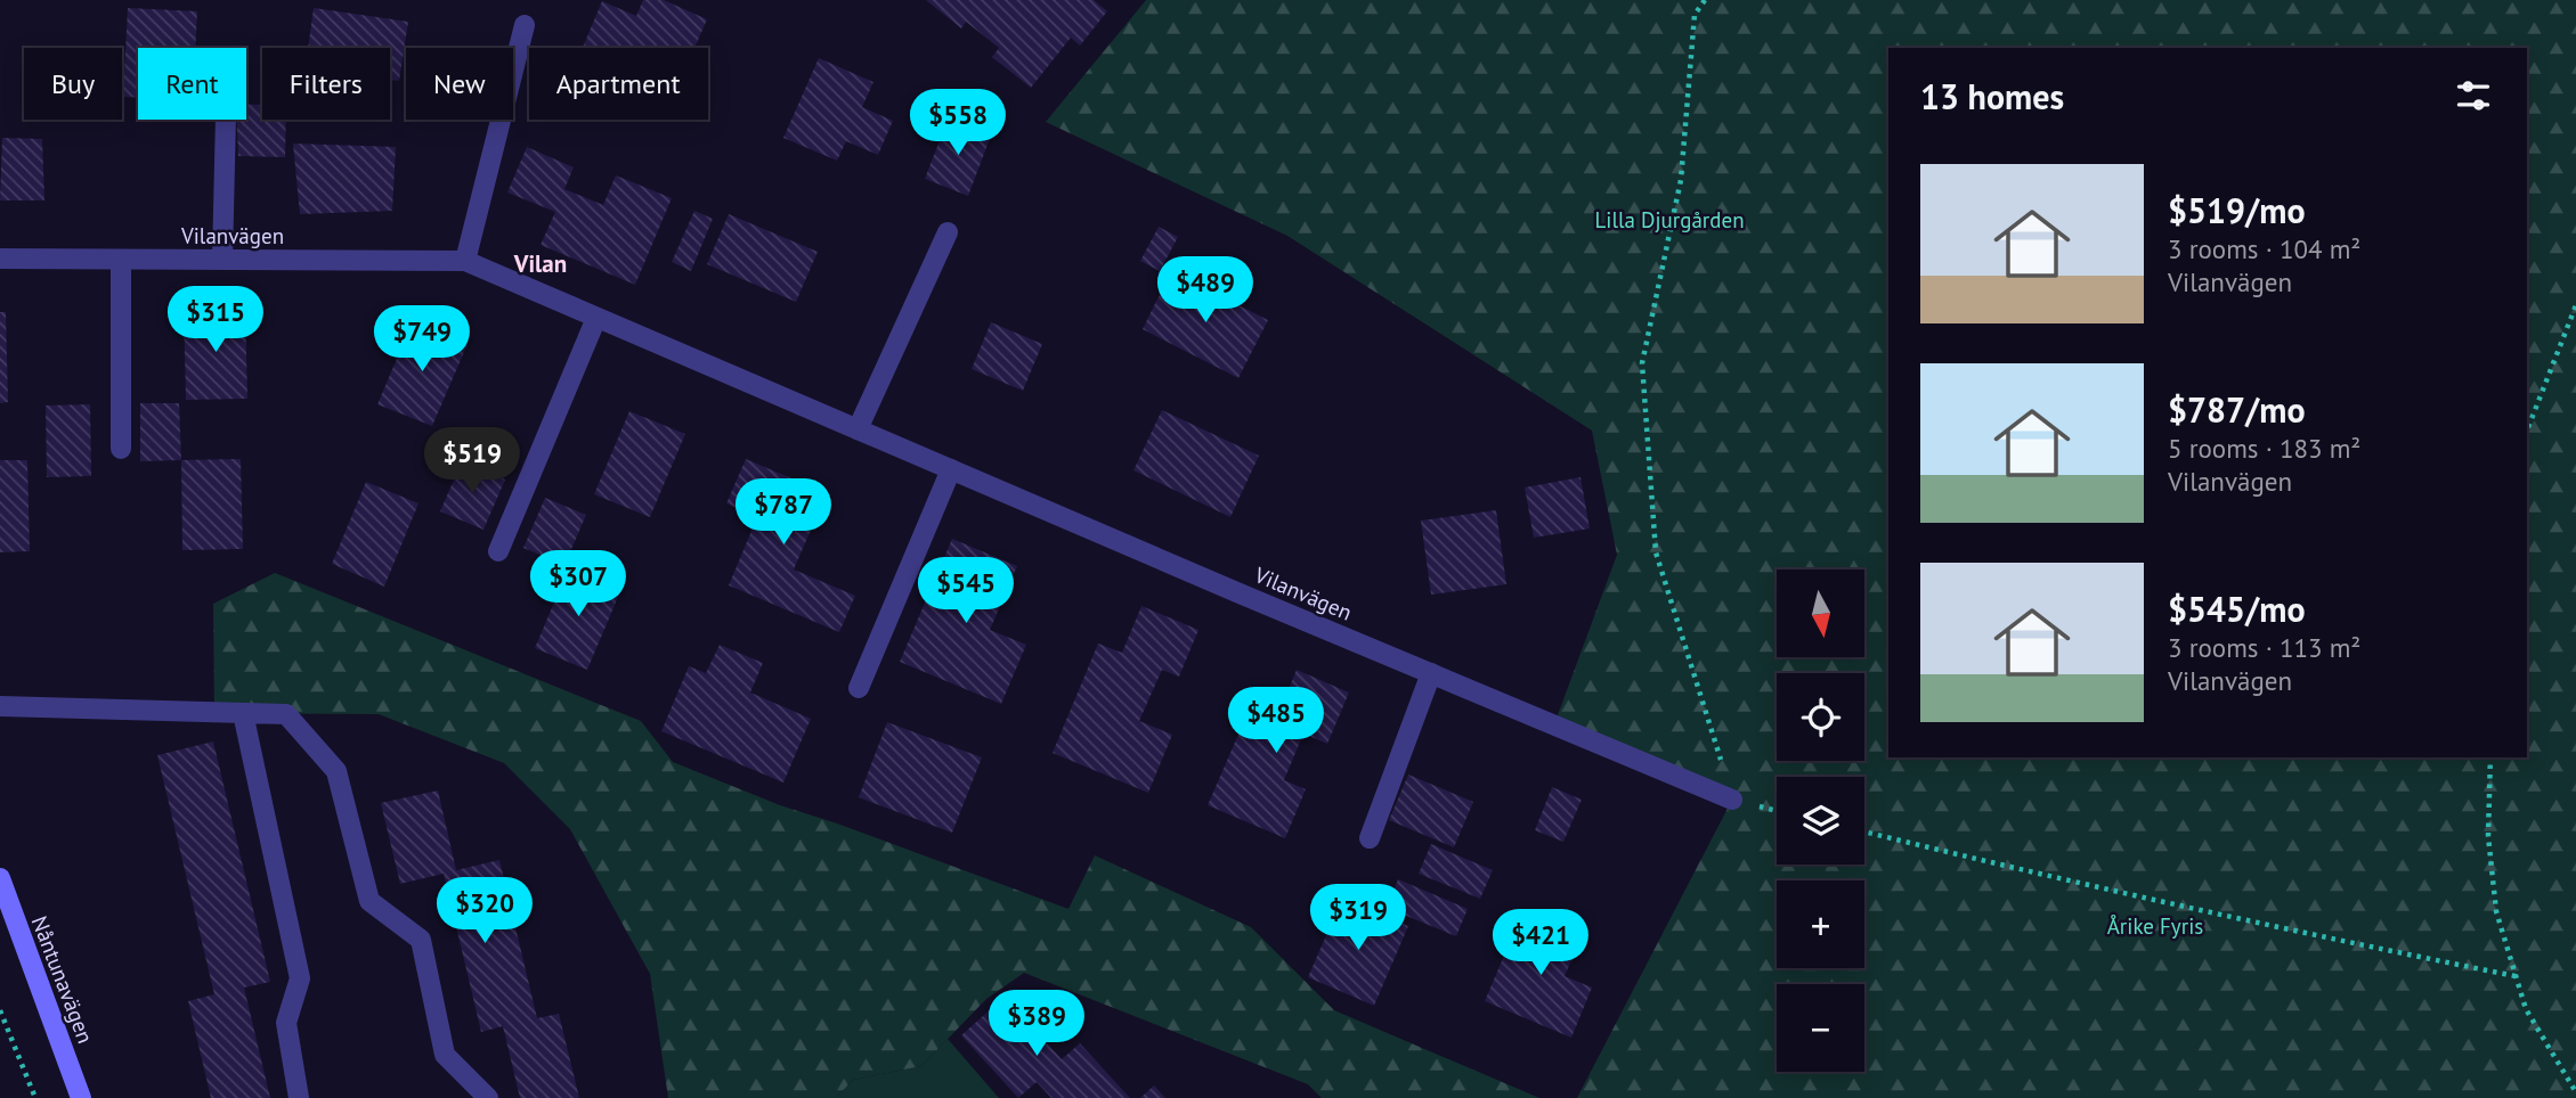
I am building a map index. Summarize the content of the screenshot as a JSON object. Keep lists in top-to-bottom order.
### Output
{
  "streets": {
    "street": ["Vilanvägen", "Nåntunavägen"]
  },
  "districts": ["Vilan"],
  "parks": ["Lilla Djurgården", "Årike Fyris"],
  "north": "bottom",
  "page": {
    "chip": [
      "Buy",
      "Rent",
      "Filters",
      "New",
      "Apartment"
    ],
    "heading": "13 homes",
    "price": [
      "$558",
      "$489",
      "$315",
      "$749",
      "$519",
      "$787",
      "$307",
      "$545",
      "$485",
      "$320",
      "$319",
      "$421",
      "$389"
    ],
    "list": [
      {
        "name": "$519/mo",
        "note": "3 rooms · 104 m² · Vilanvägen"
      },
      {
        "name": "$787/mo",
        "note": "5 rooms · 183 m² · Vilanvägen"
      },
      {
        "name": "$545/mo",
        "note": "3 rooms · 113 m² · Vilanvägen"
      }
    ],
    "map_buttons": ["+", "−"]
  }
}
